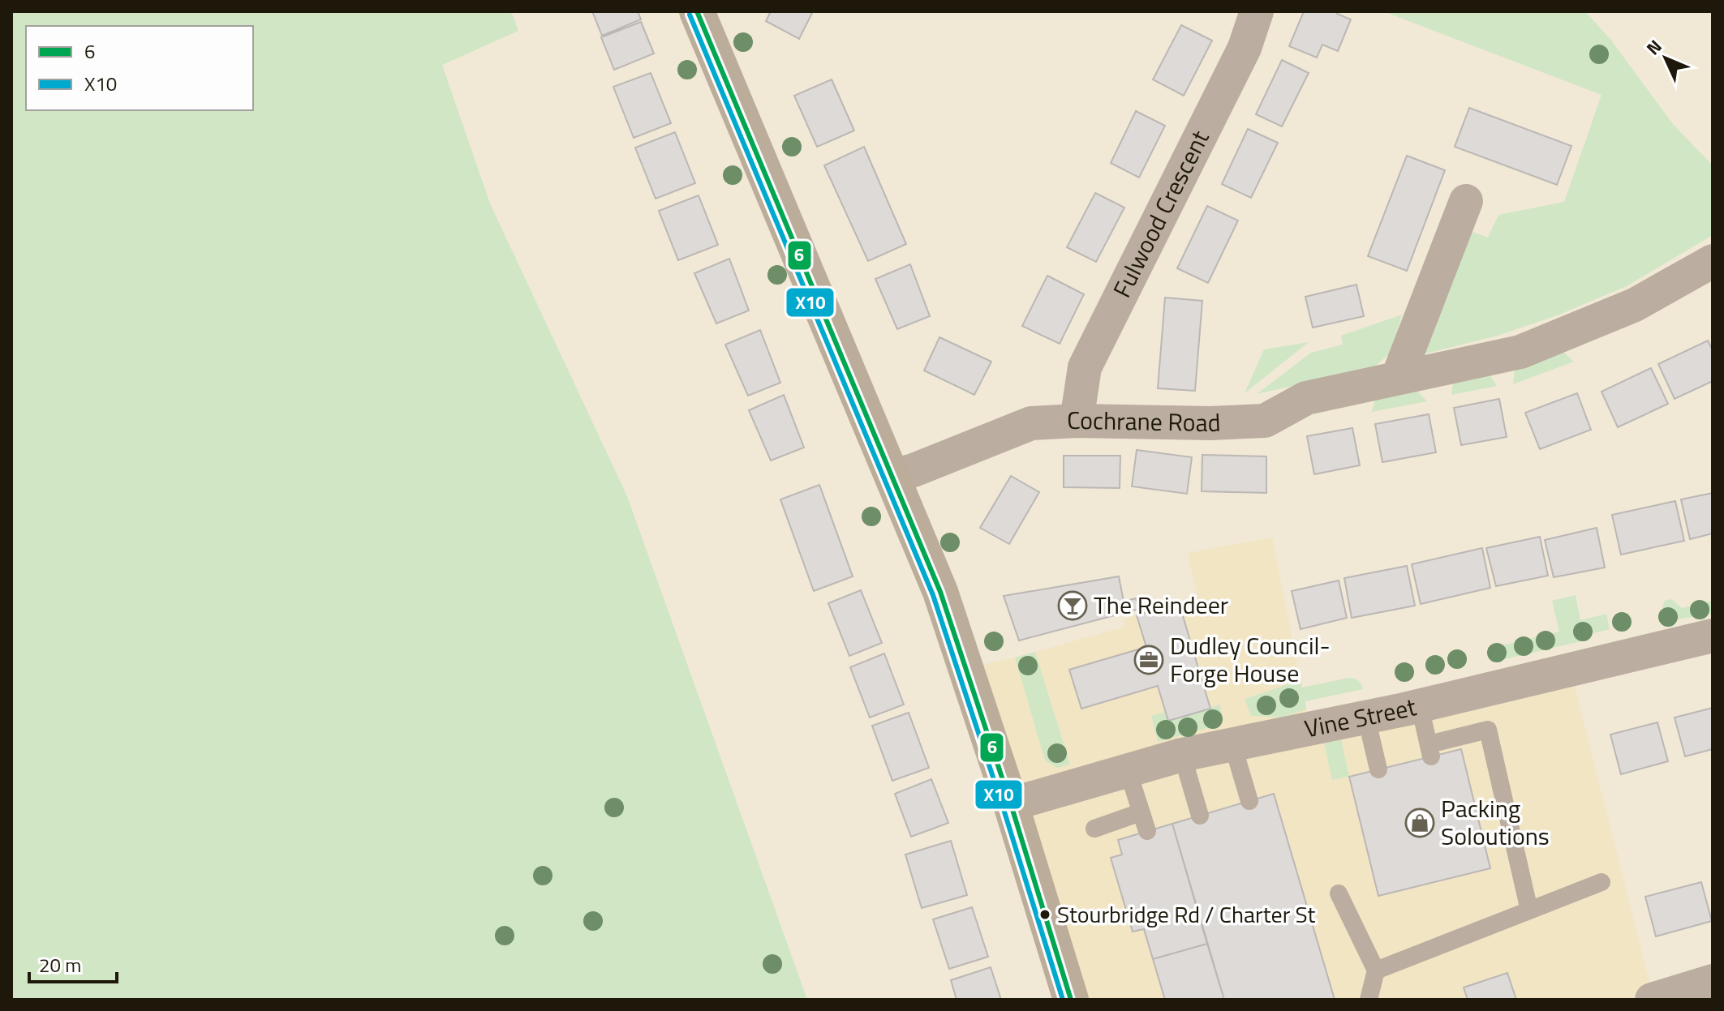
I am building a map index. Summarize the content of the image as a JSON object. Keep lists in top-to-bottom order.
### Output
{
  "streets": {
    "street": ["Fulwood Crescent", "Cochrane Road", "Vine Street"]
  },
  "crossings": [
    ["Fulwood Crescent", "Cochrane Road"]
  ],
  "places": {
    "bar": ["The Reindeer"],
    "office": ["Dudley Council- Forge House"],
    "shop": ["Packing Soloutions"],
    "other": ["Stourbridge Rd / Charter St"]
  },
  "lines": ["transit line 6", "transit line X10"],
  "legend": ["6", "X10"],
  "scale_bar": "20 m",
  "north": "top left"
}
